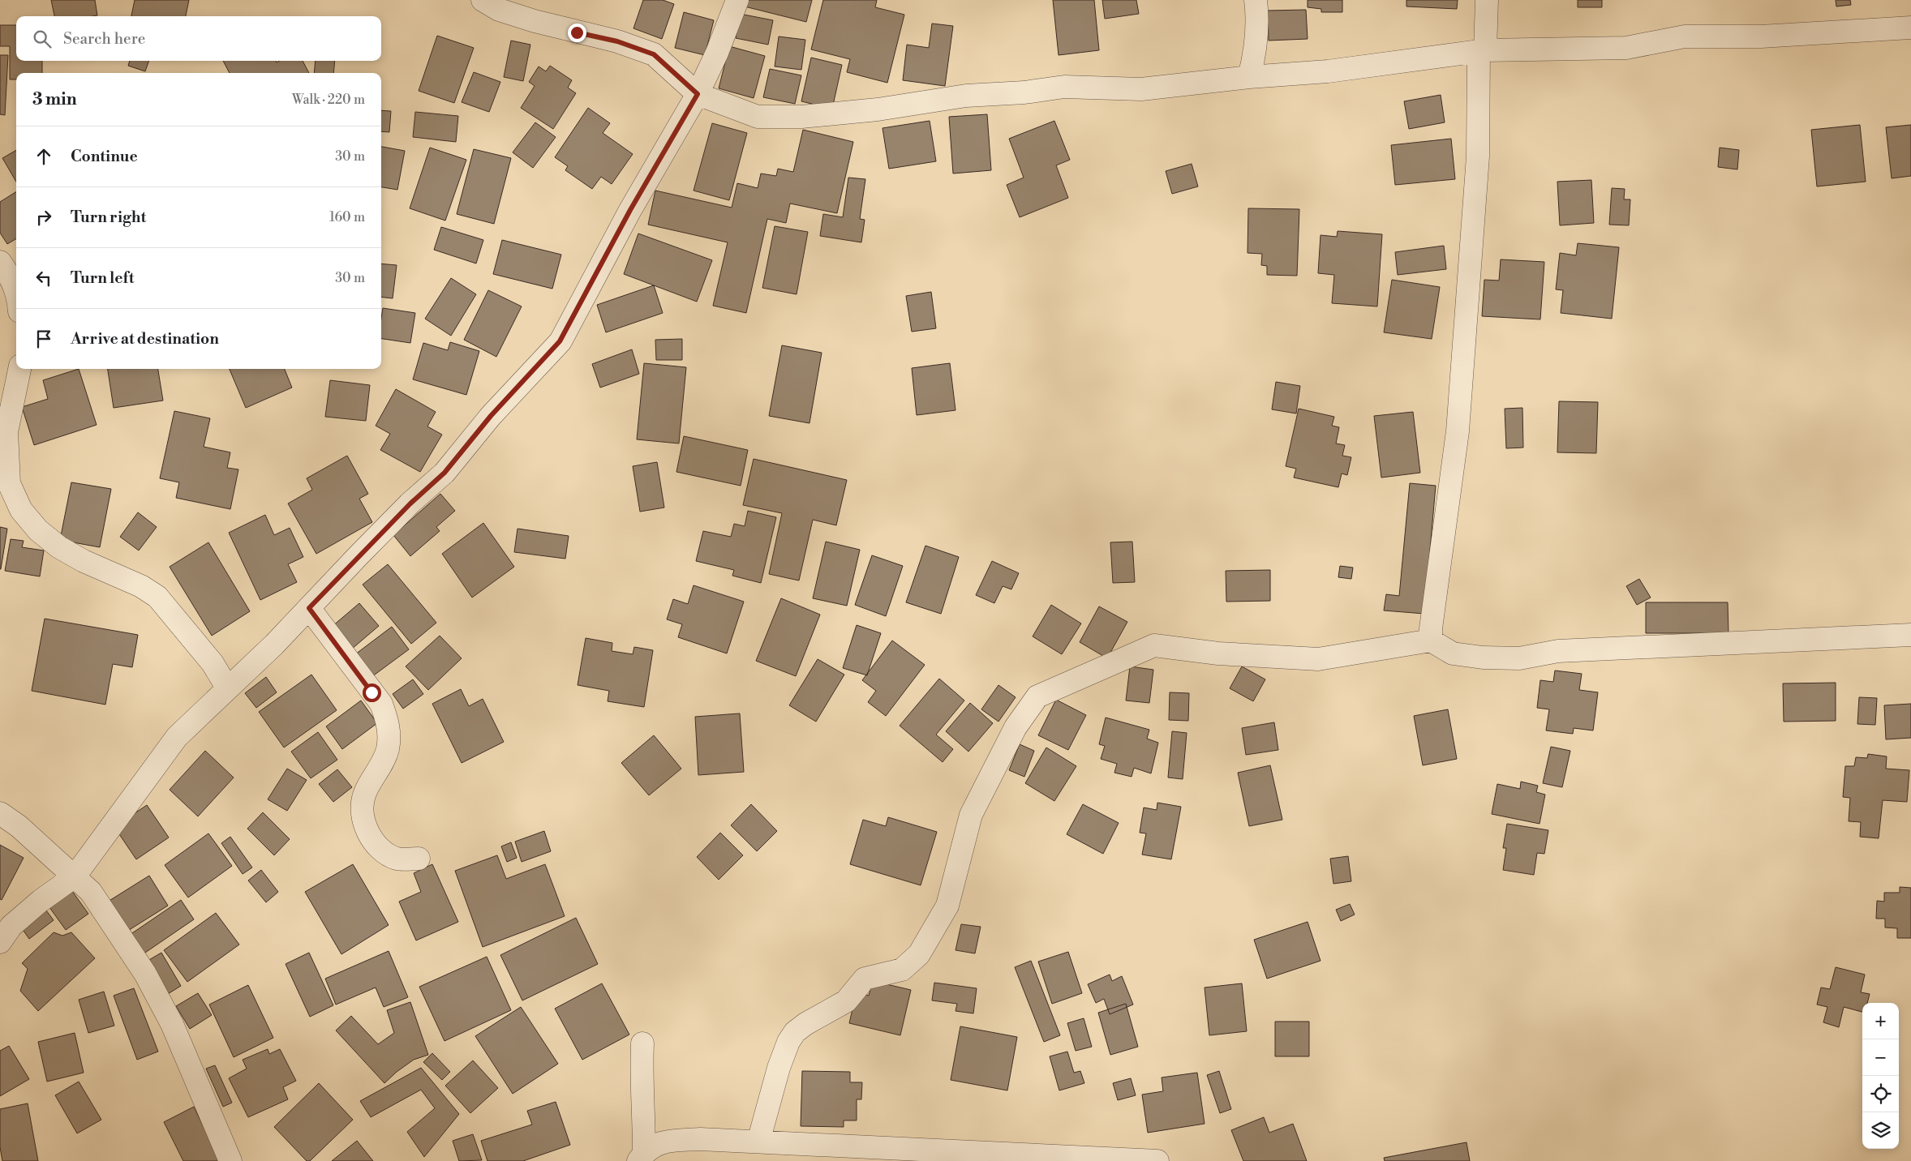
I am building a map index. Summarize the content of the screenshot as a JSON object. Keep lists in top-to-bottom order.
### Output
{
  "page": {
    "search": "Search here",
    "heading": ["3 min", "Walk · 220 m"],
    "list": [
      ["Continue", "30 m"],
      ["Turn right", "160 m"],
      ["Turn left", "30 m"],
      "Arrive at destination"
    ],
    "map_buttons": ["+", "−"]
  }
}
